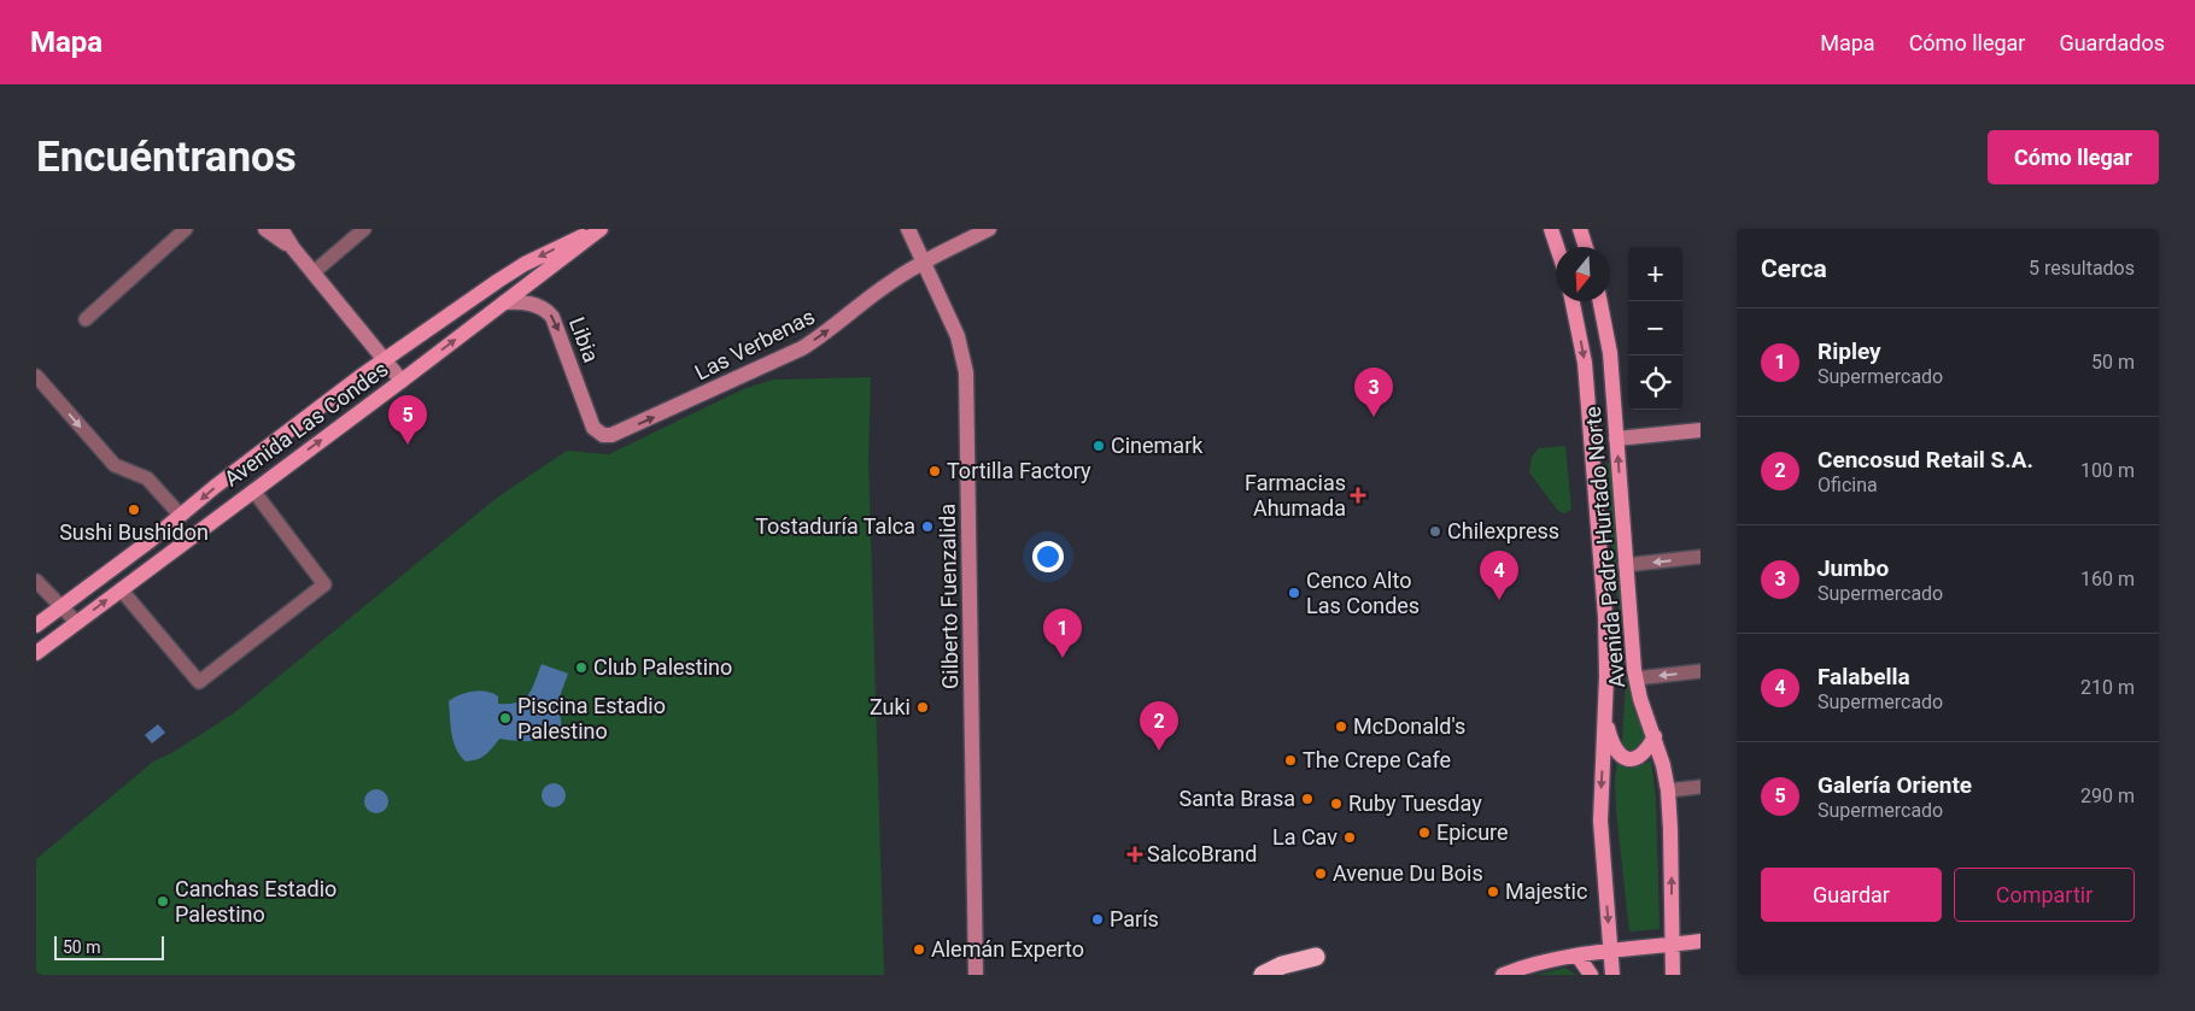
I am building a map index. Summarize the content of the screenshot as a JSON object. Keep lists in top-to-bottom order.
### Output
{
  "streets": {
    "main road": ["Avenida Las Condes", "Avenida Padre Hurtado Norte"],
    "street": ["Libia", "Las Verbenas", "Gilberto Fuenzalida"]
  },
  "crossings": [
    ["Libia", "Las Verbenas"],
    ["Libia", "Avenida Las Condes"],
    ["Las Verbenas", "Gilberto Fuenzalida"]
  ],
  "one_way": ["Libia", "Las Verbenas"],
  "places": {
    "other": [
      "Cinemark",
      "Tortilla Factory",
      "Sushi Bushidon",
      "Tostaduría Talca",
      "Chilexpress",
      "Cenco Alto Las Condes",
      "Club Palestino",
      "Zuki",
      "Piscina Estadio Palestino",
      "McDonald's",
      "The Crepe Cafe",
      "Santa Brasa",
      "Ruby Tuesday",
      "Epicure",
      "La Cav",
      "Avenue Du Bois",
      "Majestic",
      "Canchas Estadio Palestino",
      "París",
      "Alemán Experto"
    ],
    "health": ["Farmacias Ahumada", "SalcoBrand"]
  },
  "scale_bar": "50 m",
  "north": "bottom",
  "page": {
    "header": "Mapa",
    "nav": ["Mapa", "Cómo llegar", "Guardados"],
    "buttons": [
      "Cómo llegar",
      ["Guardar", "Compartir"]
    ],
    "title": "Encuéntranos",
    "heading": ["Cerca", "5 resultados"],
    "map_buttons": ["+", "−"],
    "list": [
      {
        "mark": "1",
        "name": "Ripley",
        "note": "Supermercado",
        "value": "50 m"
      },
      {
        "mark": "2",
        "name": "Cencosud Retail S.A.",
        "note": "Oficina",
        "value": "100 m"
      },
      {
        "mark": "3",
        "name": "Jumbo",
        "note": "Supermercado",
        "value": "160 m"
      },
      {
        "mark": "4",
        "name": "Falabella",
        "note": "Supermercado",
        "value": "210 m"
      },
      {
        "mark": "5",
        "name": "Galería Oriente",
        "note": "Supermercado",
        "value": "290 m"
      }
    ],
    "pins": [
      "3",
      "5",
      "4",
      "1",
      "2"
    ],
    "scale": "50 m"
  }
}
